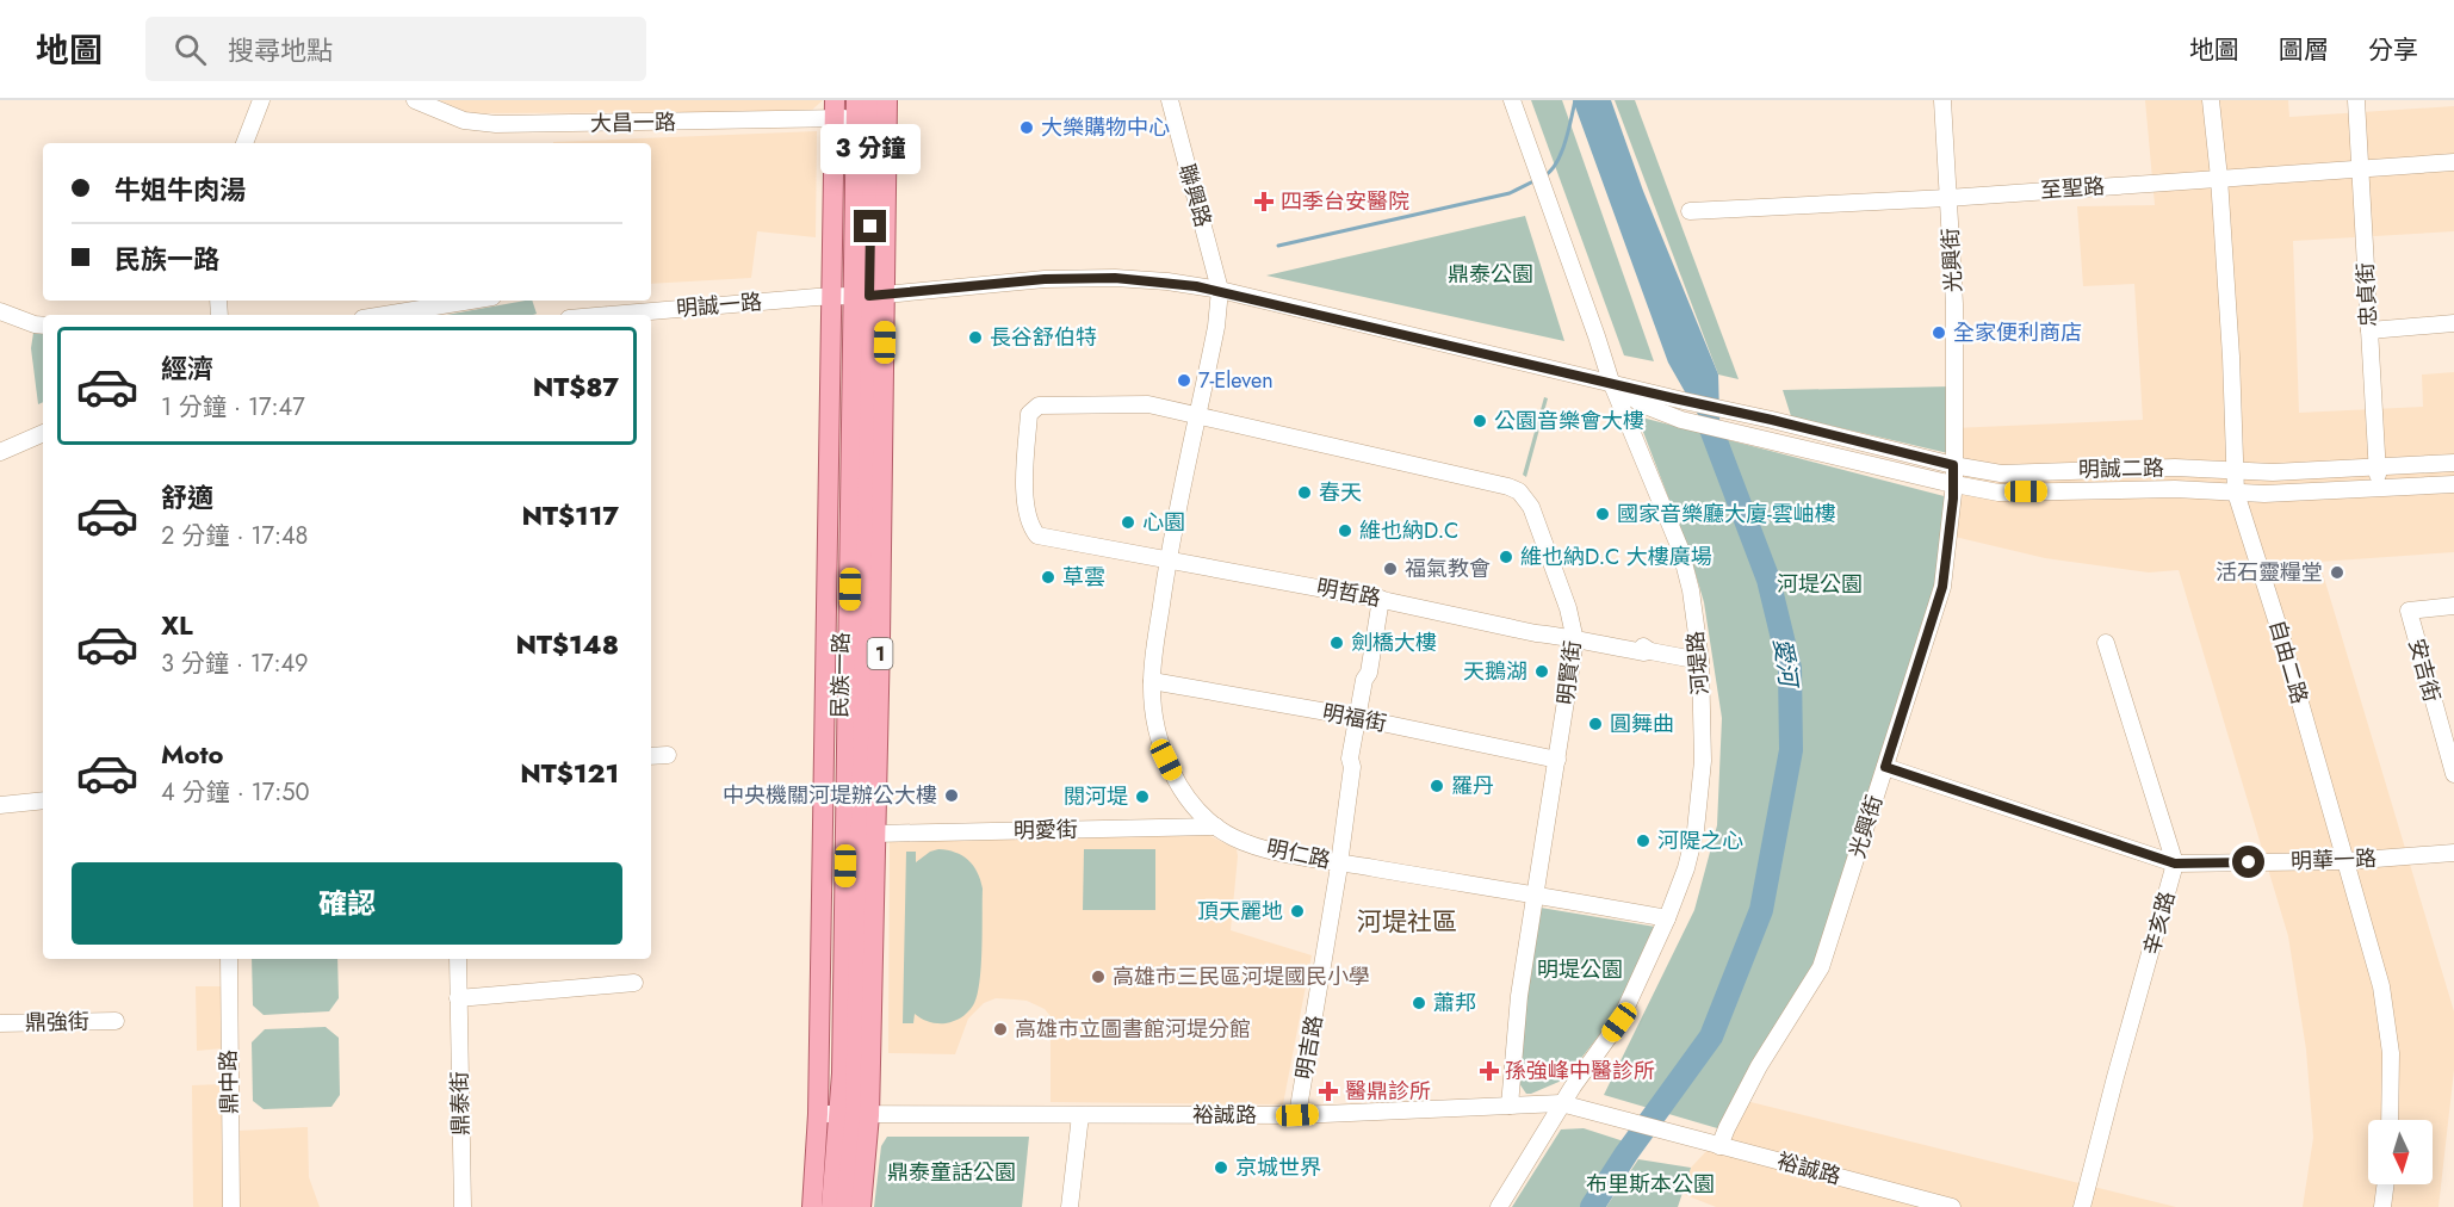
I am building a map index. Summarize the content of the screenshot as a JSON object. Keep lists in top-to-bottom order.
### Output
{
  "streets": {
    "main road": ["1", "民族一路"],
    "street": [
      "大昌一路",
      "至聖路",
      "聯興路",
      "光興街",
      "忠貞街",
      "明誠一路",
      "明誠二路",
      "明哲路",
      "自由二路",
      "河堤路",
      "安吉街",
      "明賢街",
      "明福街",
      "明愛街",
      "明仁路",
      "明華一路",
      "辛亥路",
      "鼎強街",
      "明吉路",
      "鼎中路",
      "鼎泰街",
      "裕誠路"
    ]
  },
  "crossings": [
    ["大昌一路", "民族一路"],
    ["至聖路", "光興街"],
    ["至聖路", "忠貞街"],
    ["至聖路", "自由二路"],
    ["聯興路", "明仁路"],
    ["光興街", "明誠二路"],
    ["光興街", "明華一路"],
    ["光興街", "裕誠路"],
    ["忠貞街", "明誠二路"],
    ["明誠一路", "民族一路"],
    ["明誠二路", "自由二路"],
    ["明誠二路", "河堤路"],
    ["明哲路", "河堤路"],
    ["明哲路", "明賢街"],
    ["明哲路", "明仁路"],
    ["明哲路", "明吉路"],
    ["自由二路", "明華一路"],
    ["河堤路", "明仁路"],
    ["河堤路", "裕誠路"],
    ["明賢街", "明福街"],
    ["明賢街", "明仁路"],
    ["明賢街", "裕誠路"],
    ["民族一路", "明愛街"],
    ["民族一路", "裕誠路"],
    ["明福街", "明仁路"],
    ["明福街", "明吉路"],
    ["明愛街", "明仁路"],
    ["明仁路", "明吉路"],
    ["明華一路", "辛亥路"],
    ["明吉路", "裕誠路"]
  ],
  "districts": ["河堤社區"],
  "water": ["愛河"],
  "parks": [
    "鼎泰公園",
    "河堤公園",
    "明堤公園",
    "鼎泰童話公園",
    "布里斯本公園"
  ],
  "places": {
    "other": [
      "大樂購物中心",
      "全家便利商店",
      "長谷舒伯特",
      "7-Eleven",
      "公園音樂會大樓",
      "春天",
      "國家音樂廳大廈-雲岫樓",
      "心園",
      "維也納D.C",
      "維也納D.C 大樓廣場",
      "福氣教會",
      "活石靈糧堂",
      "草雲",
      "劍橋大樓",
      "天鵝湖",
      "圓舞曲",
      "羅丹",
      "中央機關河堤辦公大樓",
      "閱河堤",
      "河隄之心",
      "頂天麗地",
      "高雄市三民區河堤國民小學",
      "蕭邦",
      "高雄市立圖書館河堤分館",
      "京城世界"
    ],
    "health": ["四季台安醫院", "孫強峰中醫診所", "醫鼎診所"]
  },
  "north": "bottom",
  "page": {
    "header": "地圖",
    "search": "搜尋地點",
    "nav": ["地圖", "圖層", "分享"],
    "bubble": "3 分鐘",
    "banner": ["牛姐牛肉湯", "民族一路"],
    "list": [
      {
        "name": "經濟",
        "note": "1 分鐘 · 17:47",
        "value": "NT$87"
      },
      {
        "name": "舒適",
        "note": "2 分鐘 · 17:48",
        "value": "NT$117"
      },
      {
        "name": "XL",
        "note": "3 分鐘 · 17:49",
        "value": "NT$148"
      },
      {
        "name": "Moto",
        "note": "4 分鐘 · 17:50",
        "value": "NT$121"
      }
    ],
    "buttons": "確認"
  }
}
